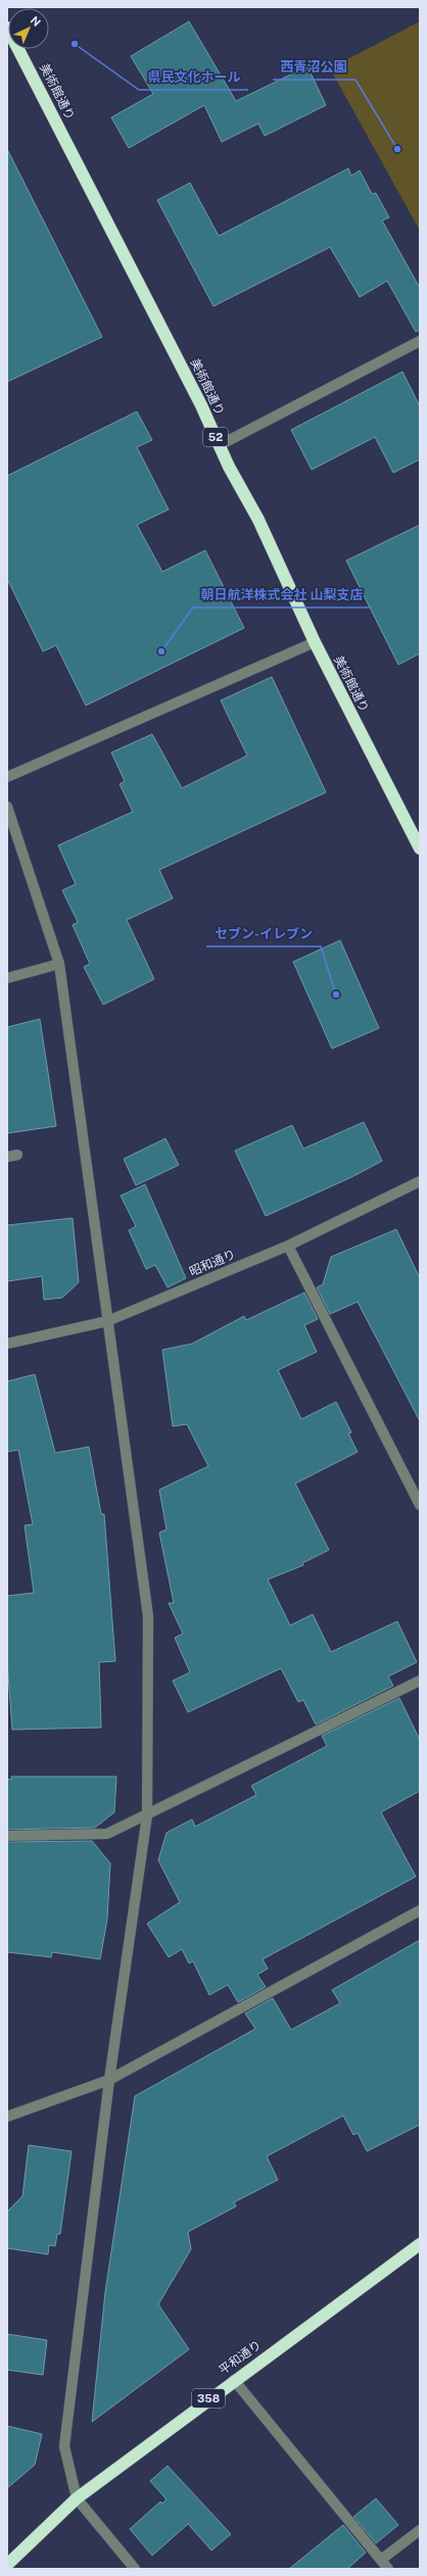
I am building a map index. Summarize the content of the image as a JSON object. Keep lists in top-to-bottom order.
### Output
{
  "streets": {
    "highway": [
      "美術館通り",
      "52",
      "平和通り",
      "358"
    ],
    "street": ["昭和通り"]
  },
  "places": [
    "県民文化ホール",
    "西青沼公園",
    "朝日航洋株式会社 山梨支店",
    "セブン-イレブン"
  ],
  "north": "top right"
}
